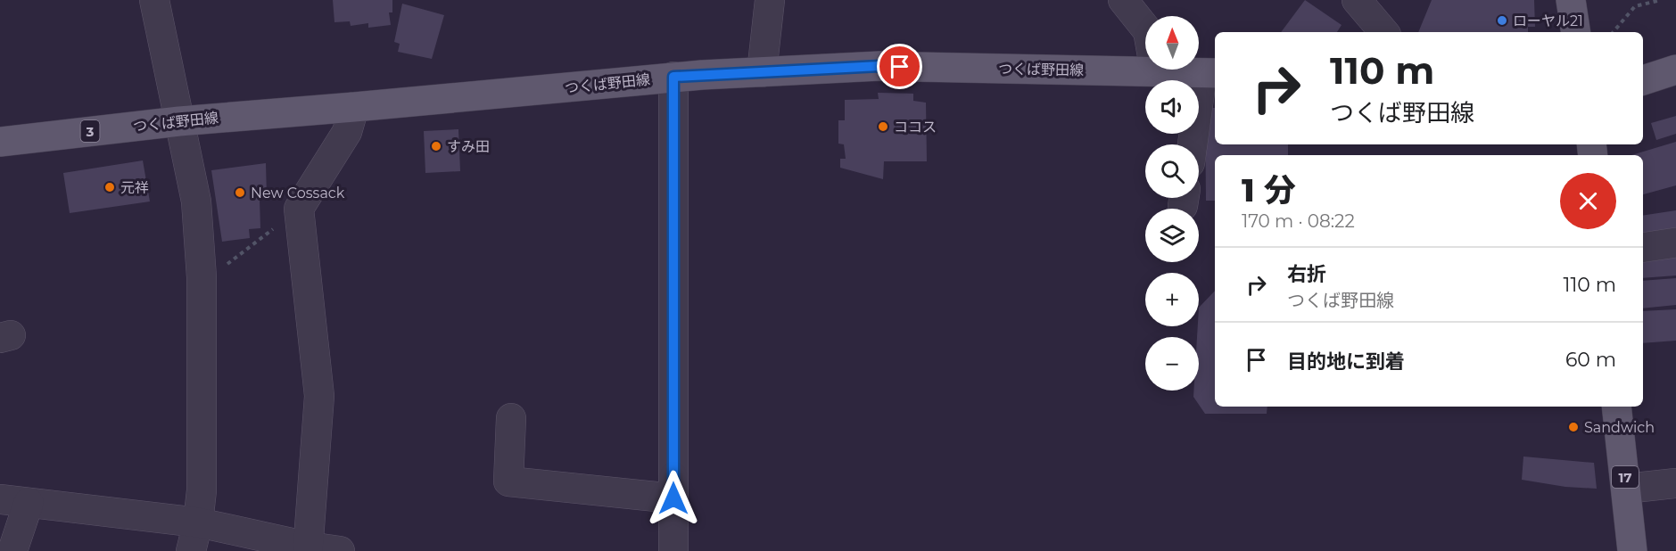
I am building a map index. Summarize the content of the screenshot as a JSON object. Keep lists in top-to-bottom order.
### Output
{
  "streets": {
    "main road": ["つくば野田線", "3", "17"]
  },
  "places": [
    "ローヤル21",
    "ココス",
    "すみ田",
    "元祥",
    "New Cossack",
    "Sandwich"
  ],
  "north": "top",
  "page": {
    "map_buttons": ["+", "−"],
    "turn": ["110 m", "つくば野田線"],
    "heading": ["1 分", "170 m · 08:22"],
    "list": [
      {
        "name": "右折",
        "note": "つくば野田線",
        "value": "110 m"
      },
      {
        "name": "目的地に到着",
        "value": "60 m"
      }
    ]
  }
}
